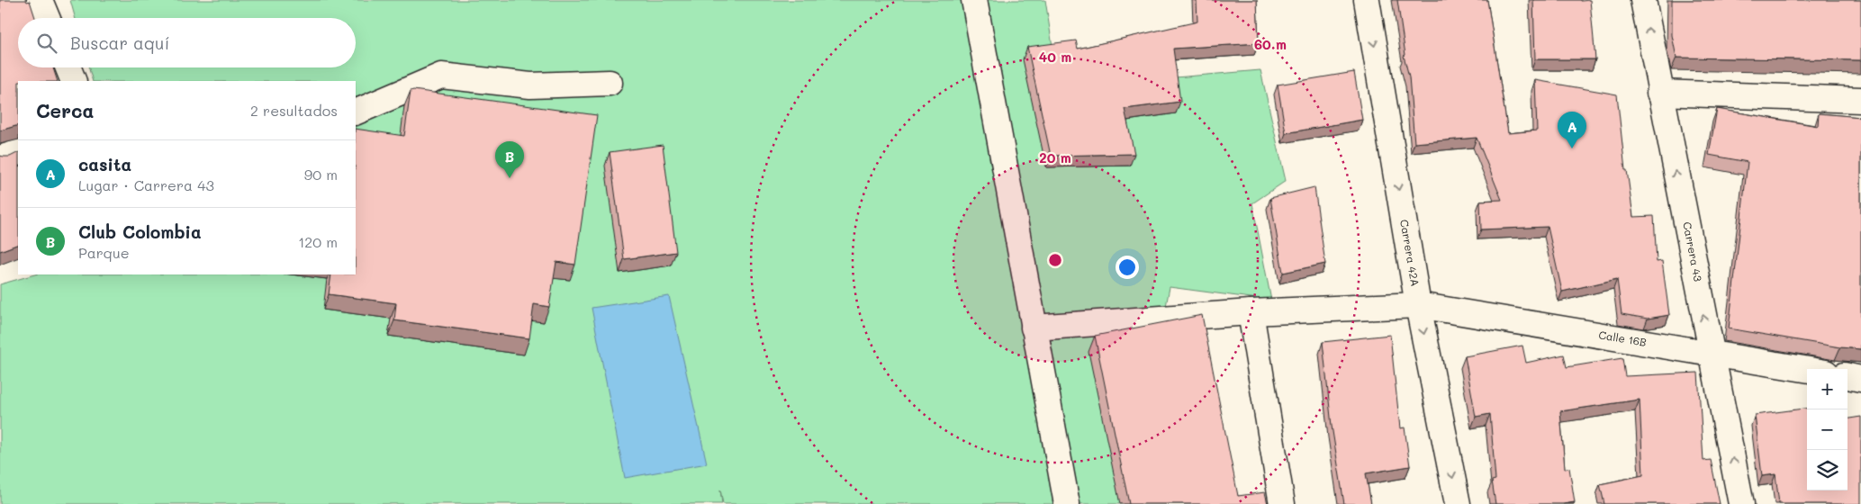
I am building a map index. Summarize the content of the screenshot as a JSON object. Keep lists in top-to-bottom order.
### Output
{
  "streets": {
    "street": ["Carrera 43", "Carrera 42A", "Calle 16B"]
  },
  "crossings": [
    ["Carrera 43", "Calle 16B"],
    ["Carrera 42A", "Calle 16B"]
  ],
  "one_way": ["Carrera 43"],
  "page": {
    "search": "Buscar aquí",
    "heading": ["Cerca", "2 resultados"],
    "pins": ["A", "B"],
    "list": [
      {
        "mark": "A",
        "name": "casita",
        "note": "Lugar · Carrera 43",
        "value": "90 m"
      },
      {
        "mark": "B",
        "name": "Club Colombia",
        "note": "Parque",
        "value": "120 m"
      }
    ],
    "map_buttons": ["+", "−"]
  },
  "rings": ["60 m", "40 m", "20 m"]
}
